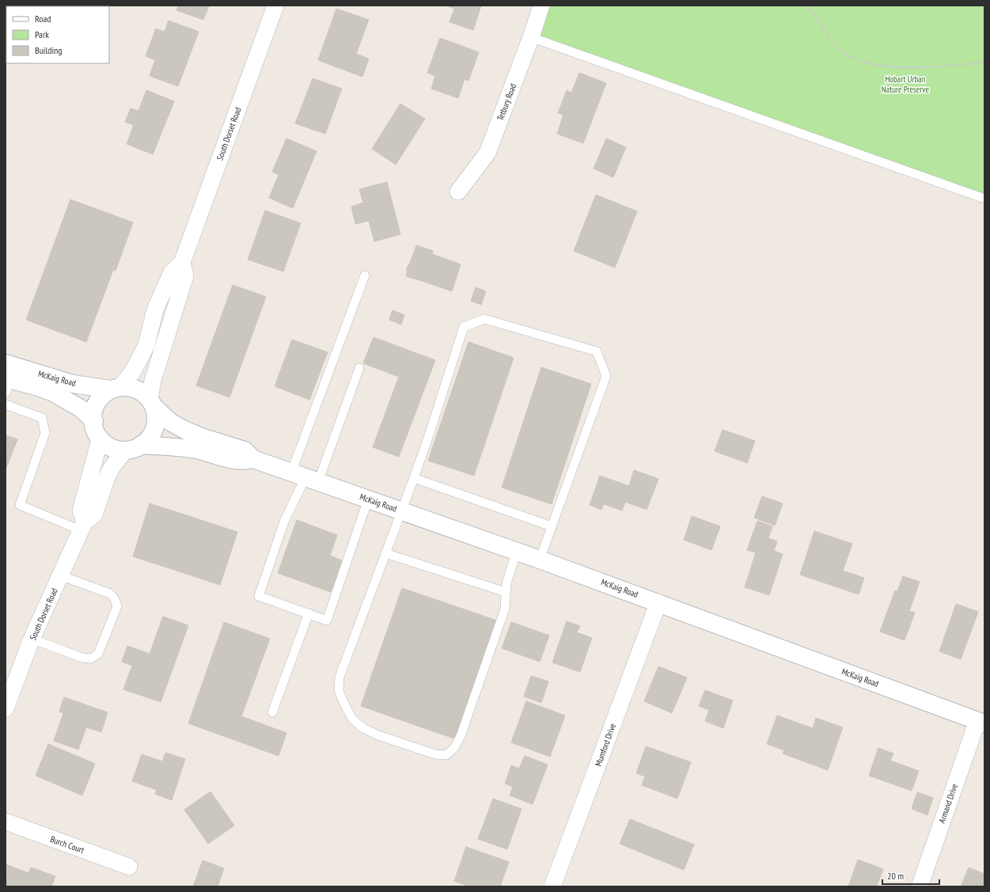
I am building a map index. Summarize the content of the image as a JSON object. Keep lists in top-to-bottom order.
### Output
{
  "streets": {
    "street": [
      "Tetbury Road",
      "South Dorset Road",
      "McKaig Road",
      "Mumford Drive",
      "Armand Drive",
      "Burch Court"
    ]
  },
  "crossings": [
    ["South Dorset Road", "McKaig Road"],
    ["McKaig Road", "Mumford Drive"],
    ["McKaig Road", "Armand Drive"]
  ],
  "parks": ["Hobart Urban Nature Preserve"],
  "legend": ["Road", "Park", "Building"],
  "scale_bar": "20 m"
}
